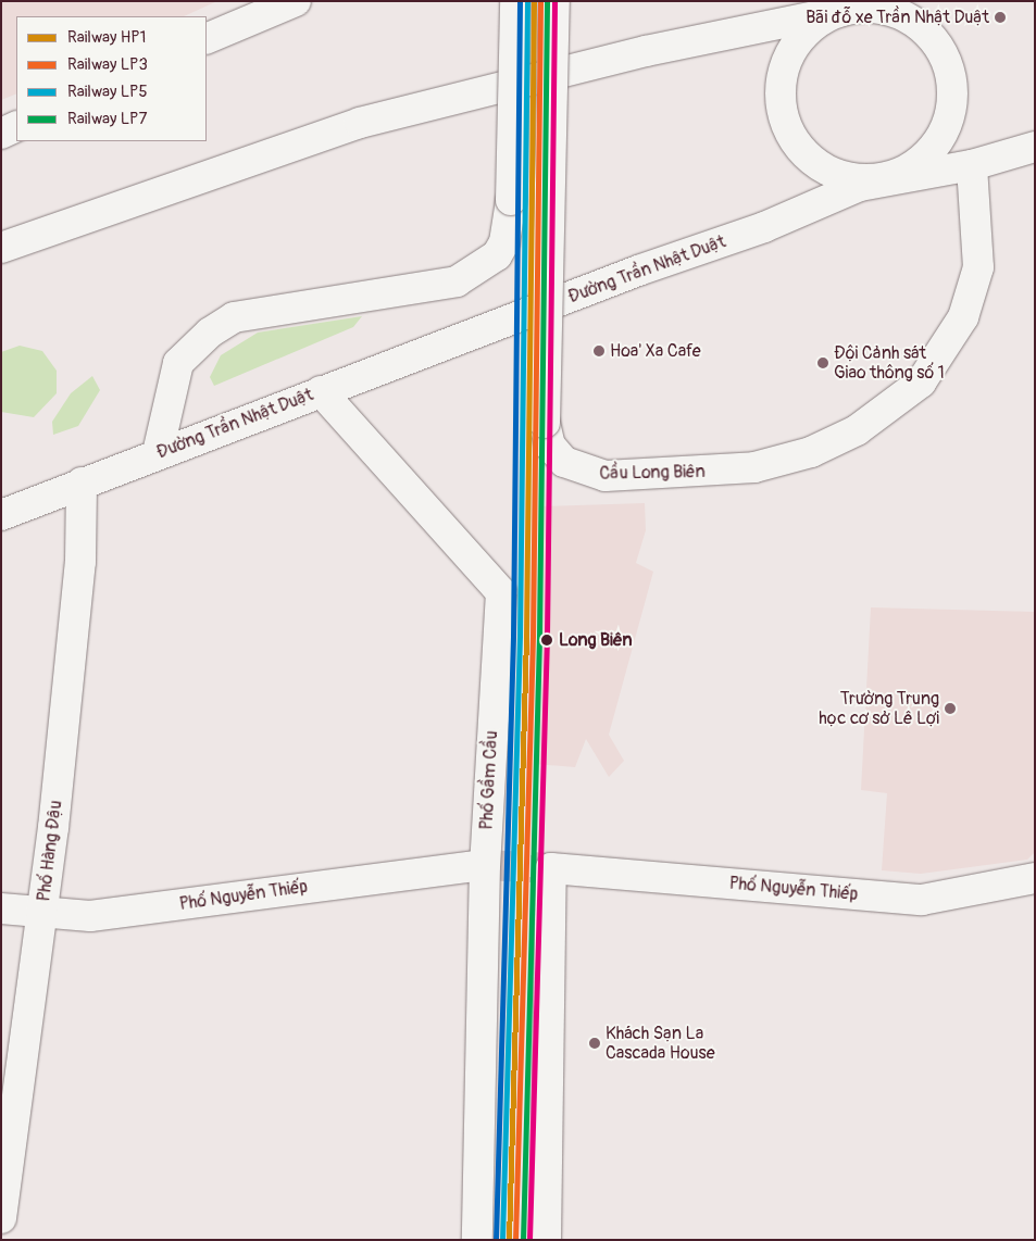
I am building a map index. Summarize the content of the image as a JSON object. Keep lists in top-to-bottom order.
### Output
{
  "streets": {
    "street": [
      "Đường Trần Nhật Duật",
      "Cầu Long Biên",
      "Phố Gầm Cầu",
      "Phố Hàng Đậu",
      "Phố Nguyễn Thiếp"
    ]
  },
  "crossings": [
    ["Đường Trần Nhật Duật", "Cầu Long Biên"],
    ["Đường Trần Nhật Duật", "Phố Gầm Cầu"],
    ["Đường Trần Nhật Duật", "Phố Hàng Đậu"],
    ["Phố Gầm Cầu", "Phố Nguyễn Thiếp"],
    ["Phố Hàng Đậu", "Phố Nguyễn Thiếp"]
  ],
  "places": [
    "Bãi đỗ xe Trần Nhật Duật",
    "Hoa' Xa Cafe",
    "Đội Cảnh sát Giao thông số 1",
    "Long Biên",
    "Trường Trung học cơ sở Lê Lợi",
    "Khách Sạn La Cascada House"
  ],
  "lines": [
    "rail line HP1",
    "rail line LP3",
    "rail line LP5",
    "rail line LP7"
  ],
  "legend": [
    "Railway HP1",
    "Railway LP3",
    "Railway LP5",
    "Railway LP7"
  ]
}
